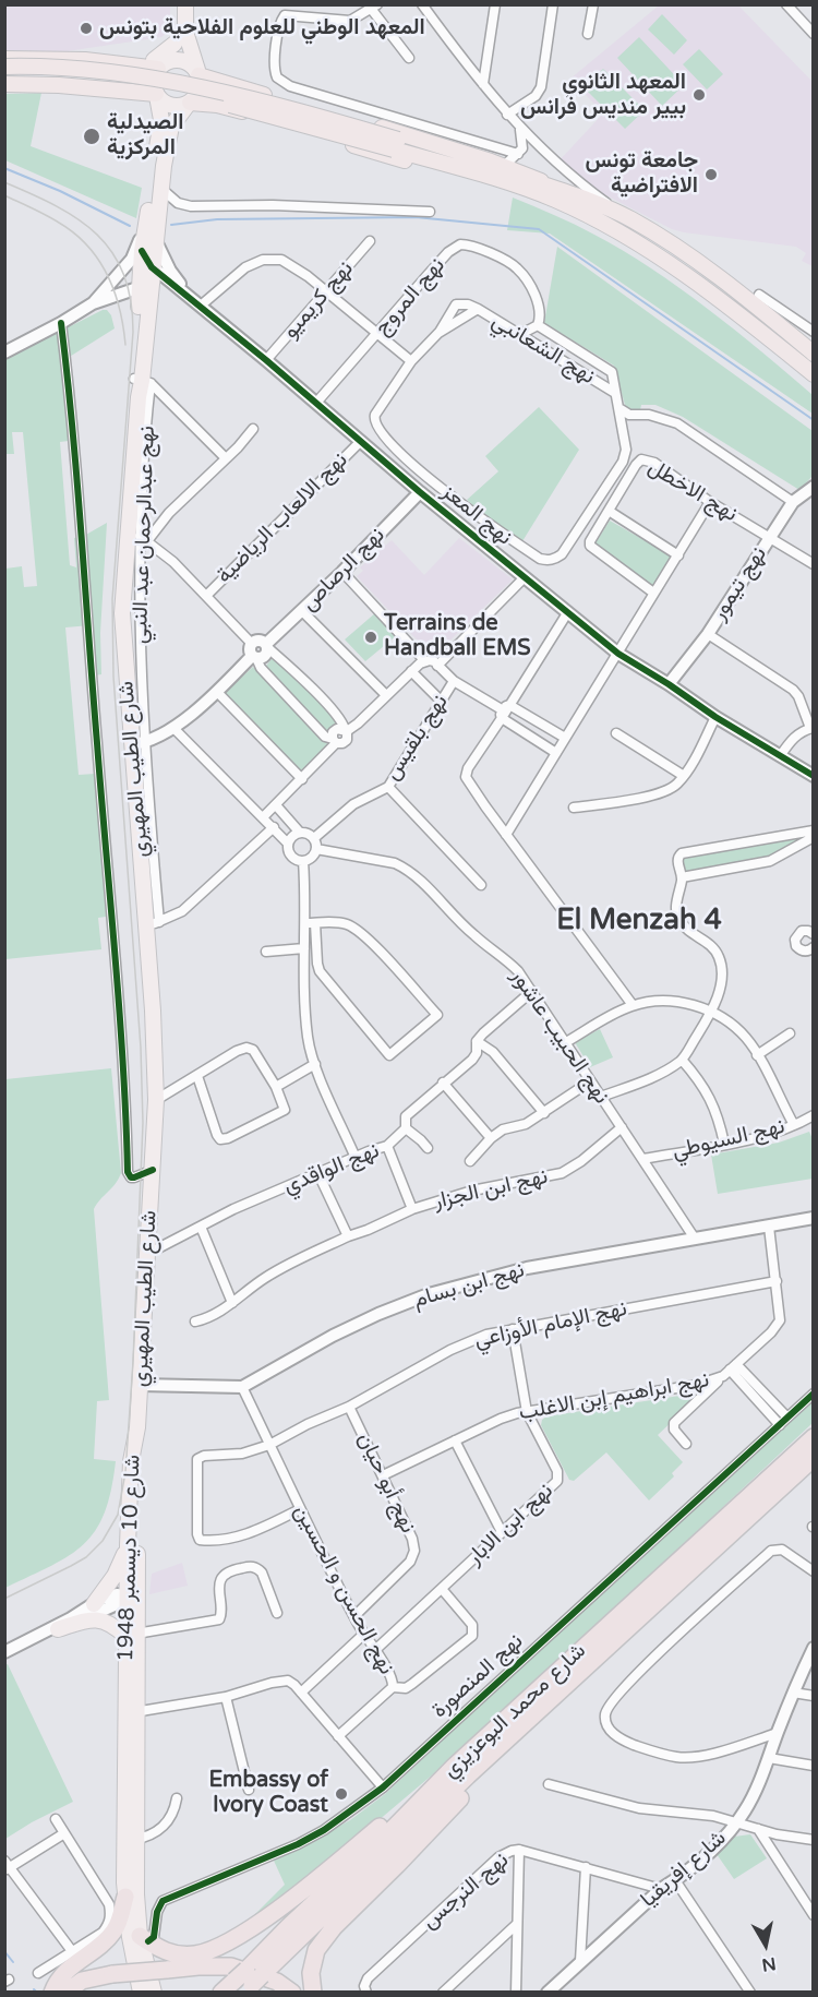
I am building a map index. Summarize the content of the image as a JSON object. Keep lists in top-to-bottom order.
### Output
{
  "streets": {
    "highway": ["شارع محمد البوعزيزي"],
    "main road": ["شارع الطيب المهيري", "شارع 10 ديسمبر 1948"],
    "street": [
      "نهج المروج",
      "نهج كريميو",
      "نهج الشعانبي",
      "نهج الاخطل",
      "نهج المعز",
      "نهج الالعاب الرياضية",
      "نهج عبدالرحمان عبد النبي",
      "نهج الرصاص",
      "نهج تيمور",
      "نهج بلقيس",
      "نهج الحبيب عاشور",
      "نهج السيوطي",
      "نهج الواقدي",
      "نهج ابن الجزار",
      "نهج ابن بسام",
      "نهج الإمام الأوزاعي",
      "نهج ابراهيم إبن الاغلب",
      "نهج أبو حيان",
      "نهج ابن الابار",
      "نهج الحسن و الحسين",
      "نهج المنصورة",
      "شارع إفريقيا",
      "نهج النرجس"
    ]
  },
  "crossings": [
    ["نهج المروج", "نهج المعز"],
    ["نهج كريميو", "نهج المعز"],
    ["نهج الاخطل", "نهج تيمور"],
    ["نهج المعز", "نهج الالعاب الرياضية"],
    ["نهج المعز", "نهج الرصاص"],
    ["نهج المعز", "نهج تيمور"],
    ["نهج المعز", "شارع الطيب المهيري"],
    ["نهج عبدالرحمان عبد النبي", "شارع الطيب المهيري"],
    ["نهج الرصاص", "شارع الطيب المهيري"],
    ["نهج بلقيس", "نهج الحبيب عاشور"],
    ["شارع الطيب المهيري", "نهج الواقدي"],
    ["شارع الطيب المهيري", "شارع 10 ديسمبر 1948"],
    ["نهج الحبيب عاشور", "نهج السيوطي"],
    ["نهج الحبيب عاشور", "نهج الواقدي"],
    ["نهج الحبيب عاشور", "نهج ابن الجزار"],
    ["نهج الحبيب عاشور", "نهج ابن بسام"],
    ["نهج الواقدي", "نهج ابن الجزار"],
    ["نهج ابن بسام", "نهج ابراهيم إبن الاغلب"],
    ["نهج ابن بسام", "نهج الحسن و الحسين"],
    ["نهج الإمام الأوزاعي", "نهج ابراهيم إبن الاغلب"],
    ["نهج الإمام الأوزاعي", "نهج أبو حيان"],
    ["نهج الإمام الأوزاعي", "نهج ابن الابار"],
    ["نهج الإمام الأوزاعي", "نهج الحسن و الحسين"],
    ["نهج ابراهيم إبن الاغلب", "نهج أبو حيان"],
    ["نهج ابراهيم إبن الاغلب", "نهج ابن الابار"],
    ["نهج أبو حيان", "نهج الحسن و الحسين"],
    ["نهج ابن الابار", "نهج الحسن و الحسين"],
    ["شارع 10 ديسمبر 1948", "نهج المنصورة"],
    ["شارع إفريقيا", "نهج النرجس"]
  ],
  "districts": ["El Menzah 4"],
  "places": [
    "المعهد الوطني للعلوم الفلاحية بتونس",
    "المعهد الثانوي بيير منديس فرانس",
    "الصيدلية المركزية",
    "جامعة تونس الافتراضية",
    "Terrains de Handball EMS",
    "Embassy of Ivory Coast"
  ],
  "north": "bottom"
}
